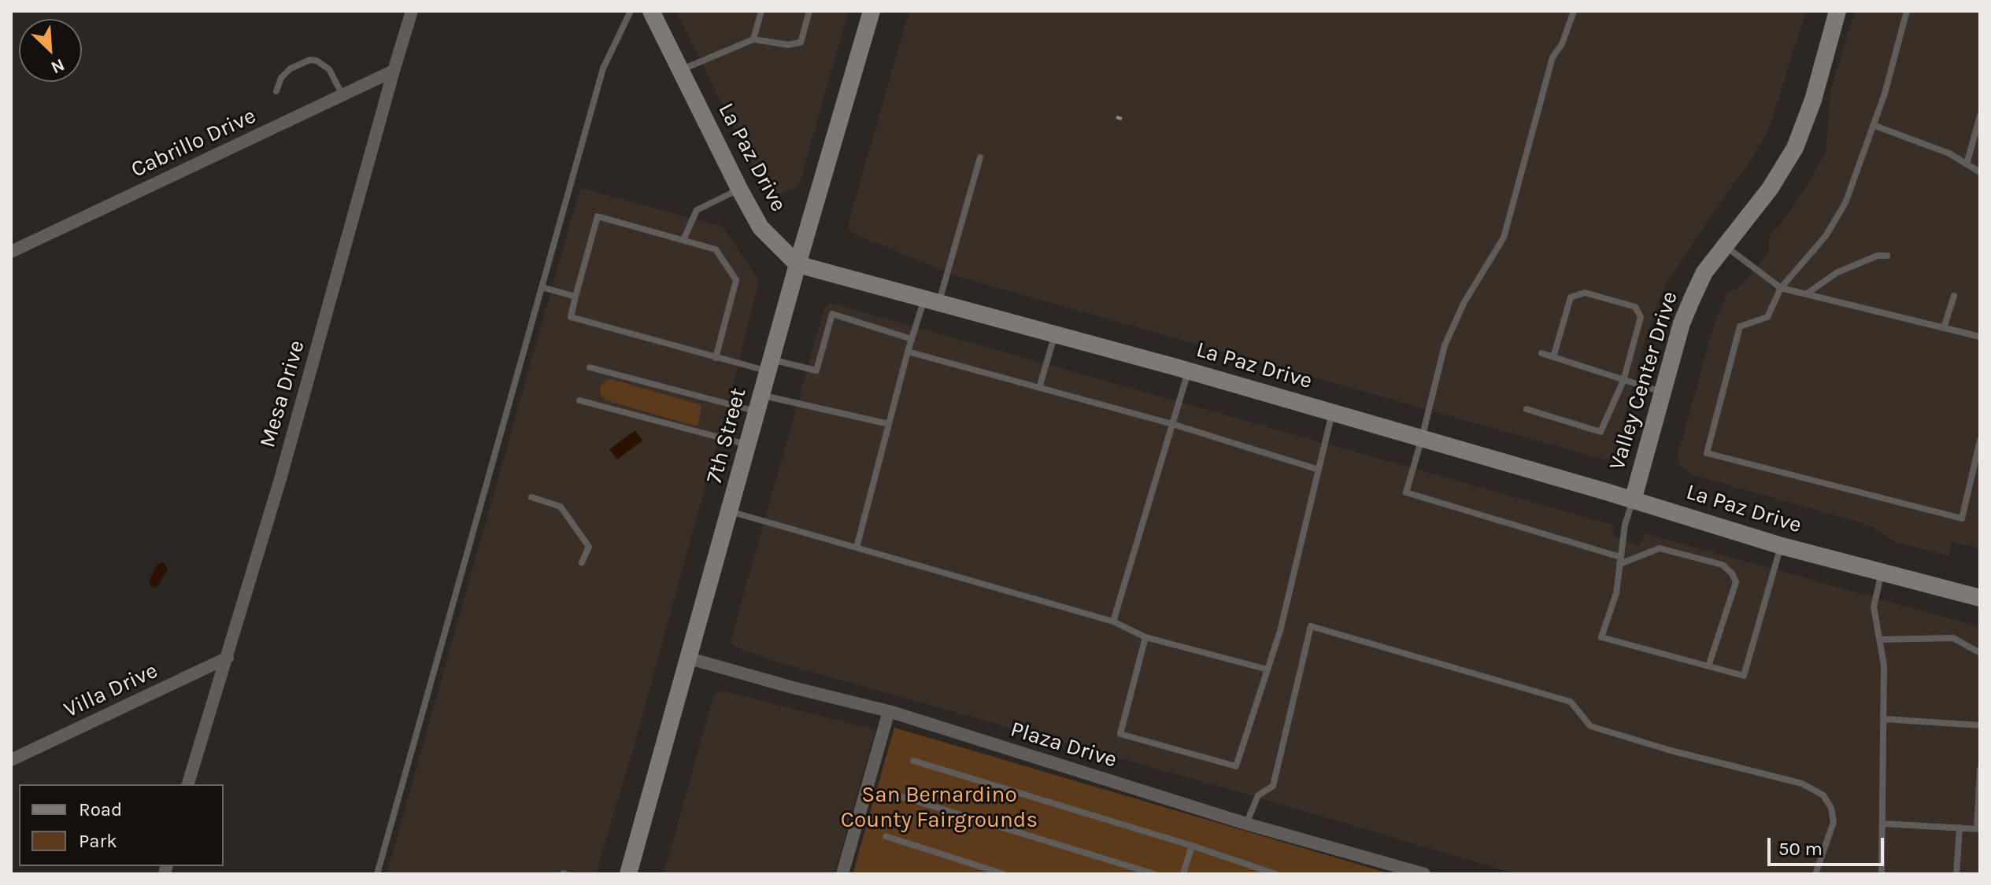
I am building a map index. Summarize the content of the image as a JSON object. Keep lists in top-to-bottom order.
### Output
{
  "streets": {
    "main road": ["La Paz Drive", "Valley Center Drive", "7th Street"],
    "street": [
      "Cabrillo Drive",
      "Mesa Drive",
      "Villa Drive",
      "Plaza Drive"
    ]
  },
  "crossings": [
    ["Cabrillo Drive", "Mesa Drive"],
    ["La Paz Drive", "Valley Center Drive"],
    ["La Paz Drive", "7th Street"],
    ["Mesa Drive", "Villa Drive"],
    ["7th Street", "Plaza Drive"]
  ],
  "parks": ["San Bernardino County Fairgrounds"],
  "legend": ["Road", "Park"],
  "scale_bar": "50 m",
  "north": "bottom right"
}
